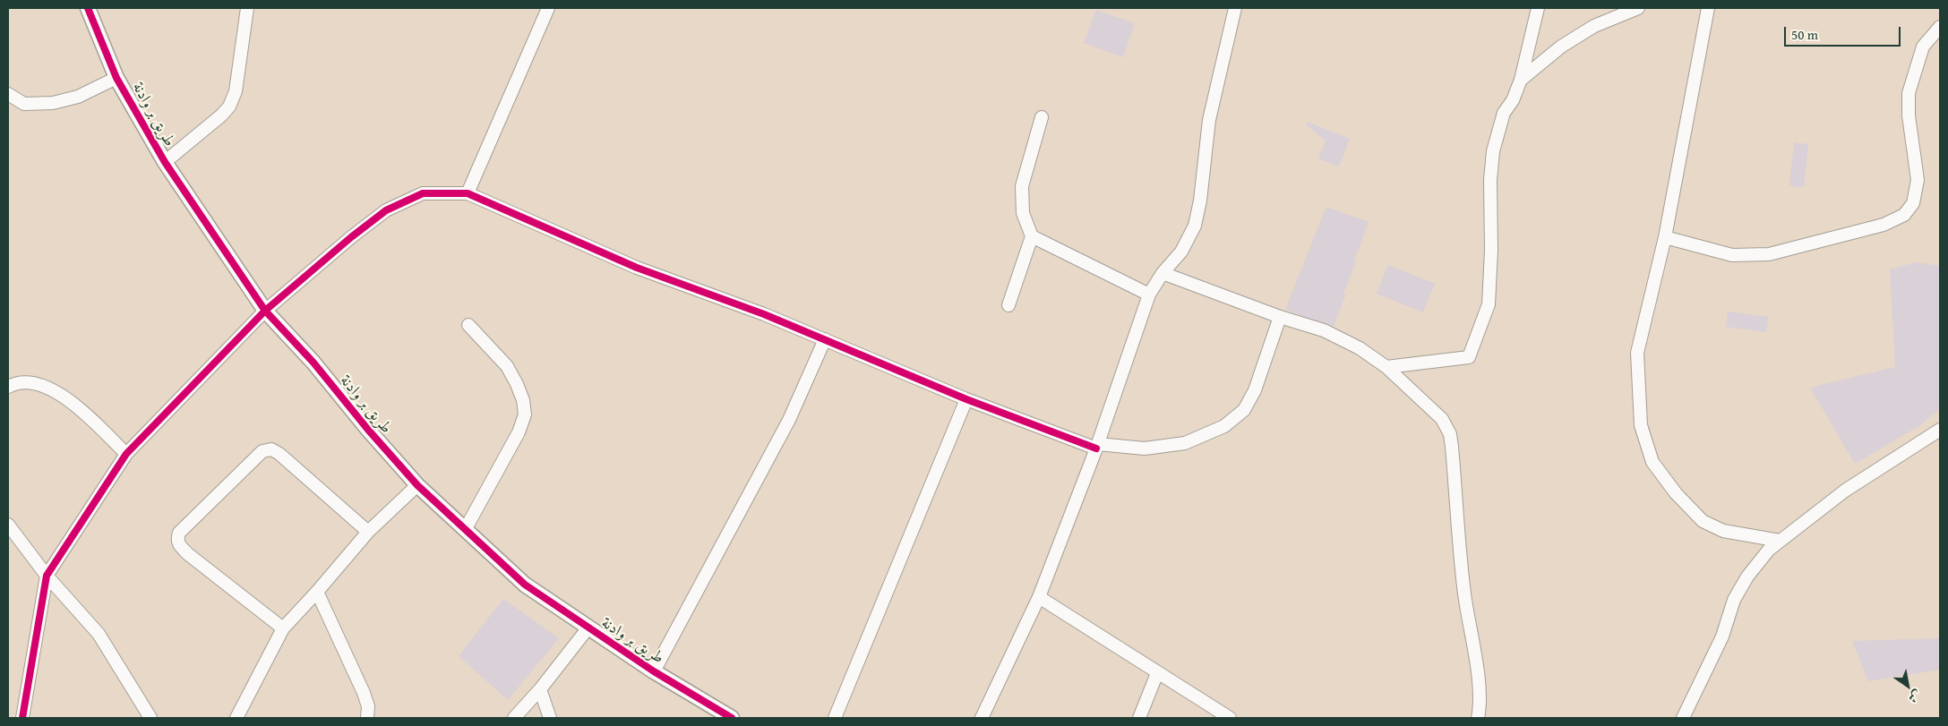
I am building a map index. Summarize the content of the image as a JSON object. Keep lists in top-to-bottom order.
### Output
{
  "streets": {
    "street": ["طريق بر وادنة"]
  },
  "scale_bar": "50 m",
  "north": "bottom right"
}
